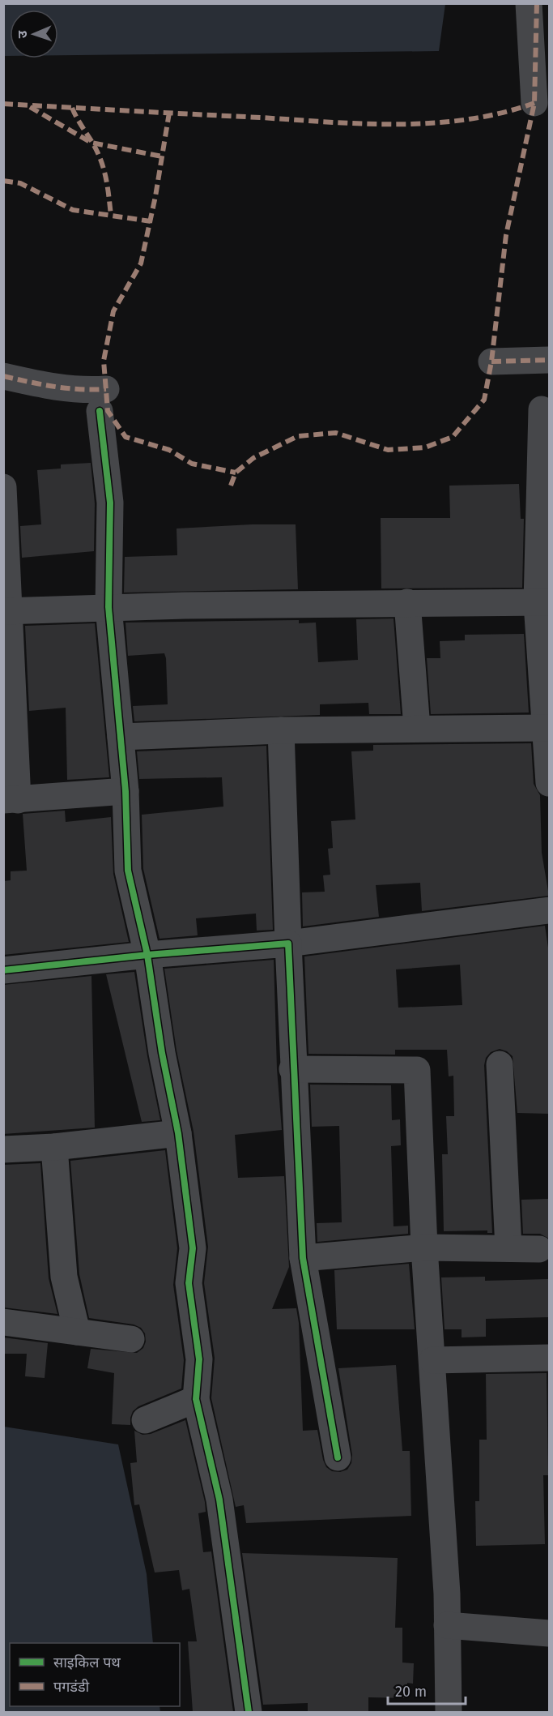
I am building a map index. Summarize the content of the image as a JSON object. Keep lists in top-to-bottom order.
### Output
{
  "legend": ["साइकिल पथ", "पगडंडी"],
  "scale_bar": "20 m",
  "north": "left"
}
